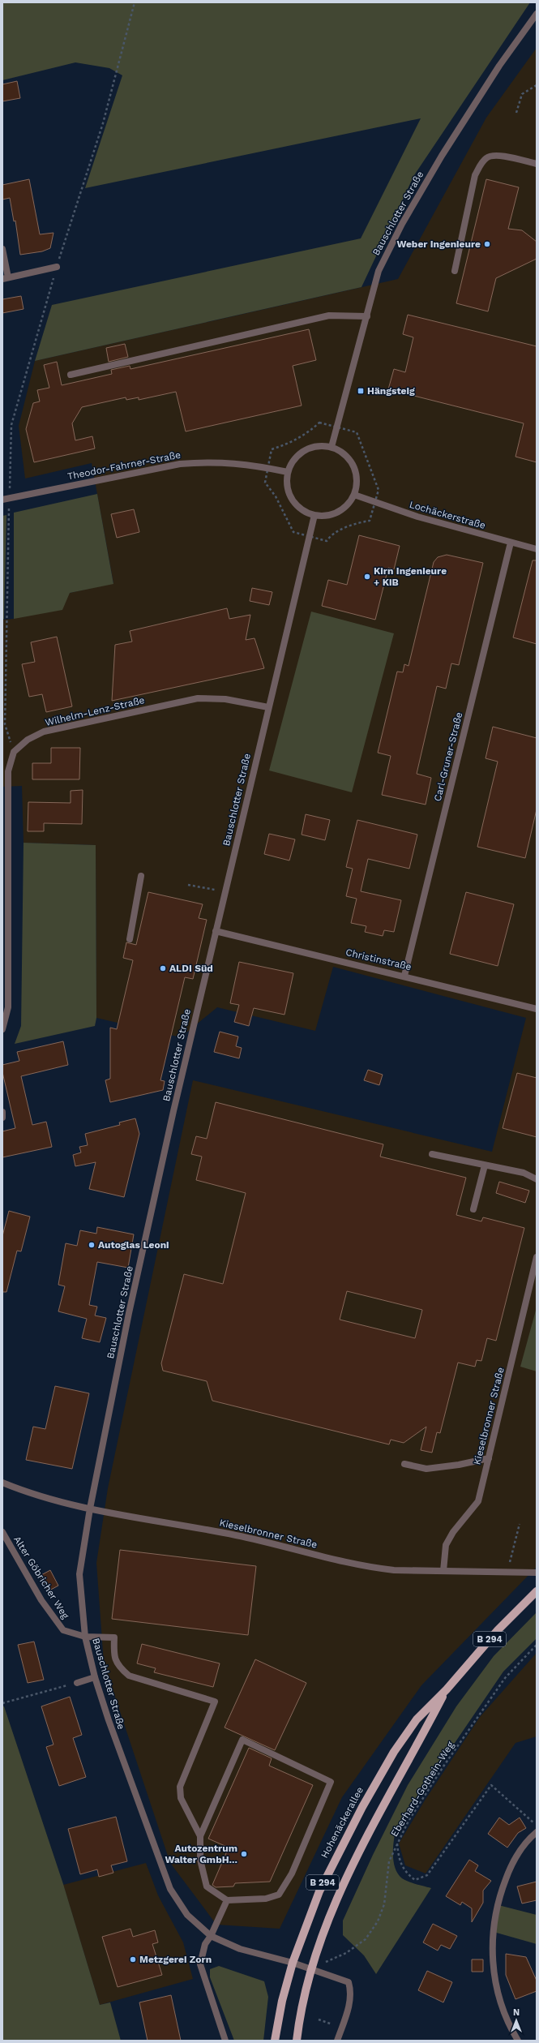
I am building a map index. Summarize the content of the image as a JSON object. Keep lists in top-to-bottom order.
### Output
{
  "streets": {
    "main road": ["B 294", "Hohenäckerallee"],
    "street": [
      "Bauschlotter Straße",
      "Theodor-Fahrner-Straße",
      "Lochäckerstraße",
      "Wilhelm-Lenz-Straße",
      "Carl-Gruner-Straße",
      "Christinstraße",
      "Kieselbronner Straße",
      "Alter Göbricher Weg"
    ],
    "path": ["Eberhard-Gothein-Weg"]
  },
  "crossings": [
    ["Bauschlotter Straße", "Theodor-Fahrner-Straße"],
    ["Bauschlotter Straße", "Lochäckerstraße"],
    ["Bauschlotter Straße", "Wilhelm-Lenz-Straße"],
    ["Bauschlotter Straße", "Christinstraße"],
    ["Bauschlotter Straße", "Kieselbronner Straße"],
    ["Bauschlotter Straße", "Alter Göbricher Weg"],
    ["Bauschlotter Straße", "Eberhard-Gothein-Weg"],
    ["Bauschlotter Straße", "Hohenäckerallee"],
    ["Theodor-Fahrner-Straße", "Lochäckerstraße"],
    ["Lochäckerstraße", "Carl-Gruner-Straße"],
    ["Carl-Gruner-Straße", "Christinstraße"],
    ["Eberhard-Gothein-Weg", "Hohenäckerallee"]
  ],
  "places": {
    "other": [
      "Weber Ingenieure",
      "Kirn Ingenieure + KiB",
      "ALDI Süd",
      "Autoglas Leoni",
      "Autozentrum Walter GmbH...",
      "Metzgerei Zorn"
    ],
    "transit": ["Hängsteig"]
  },
  "north": "top"
}
